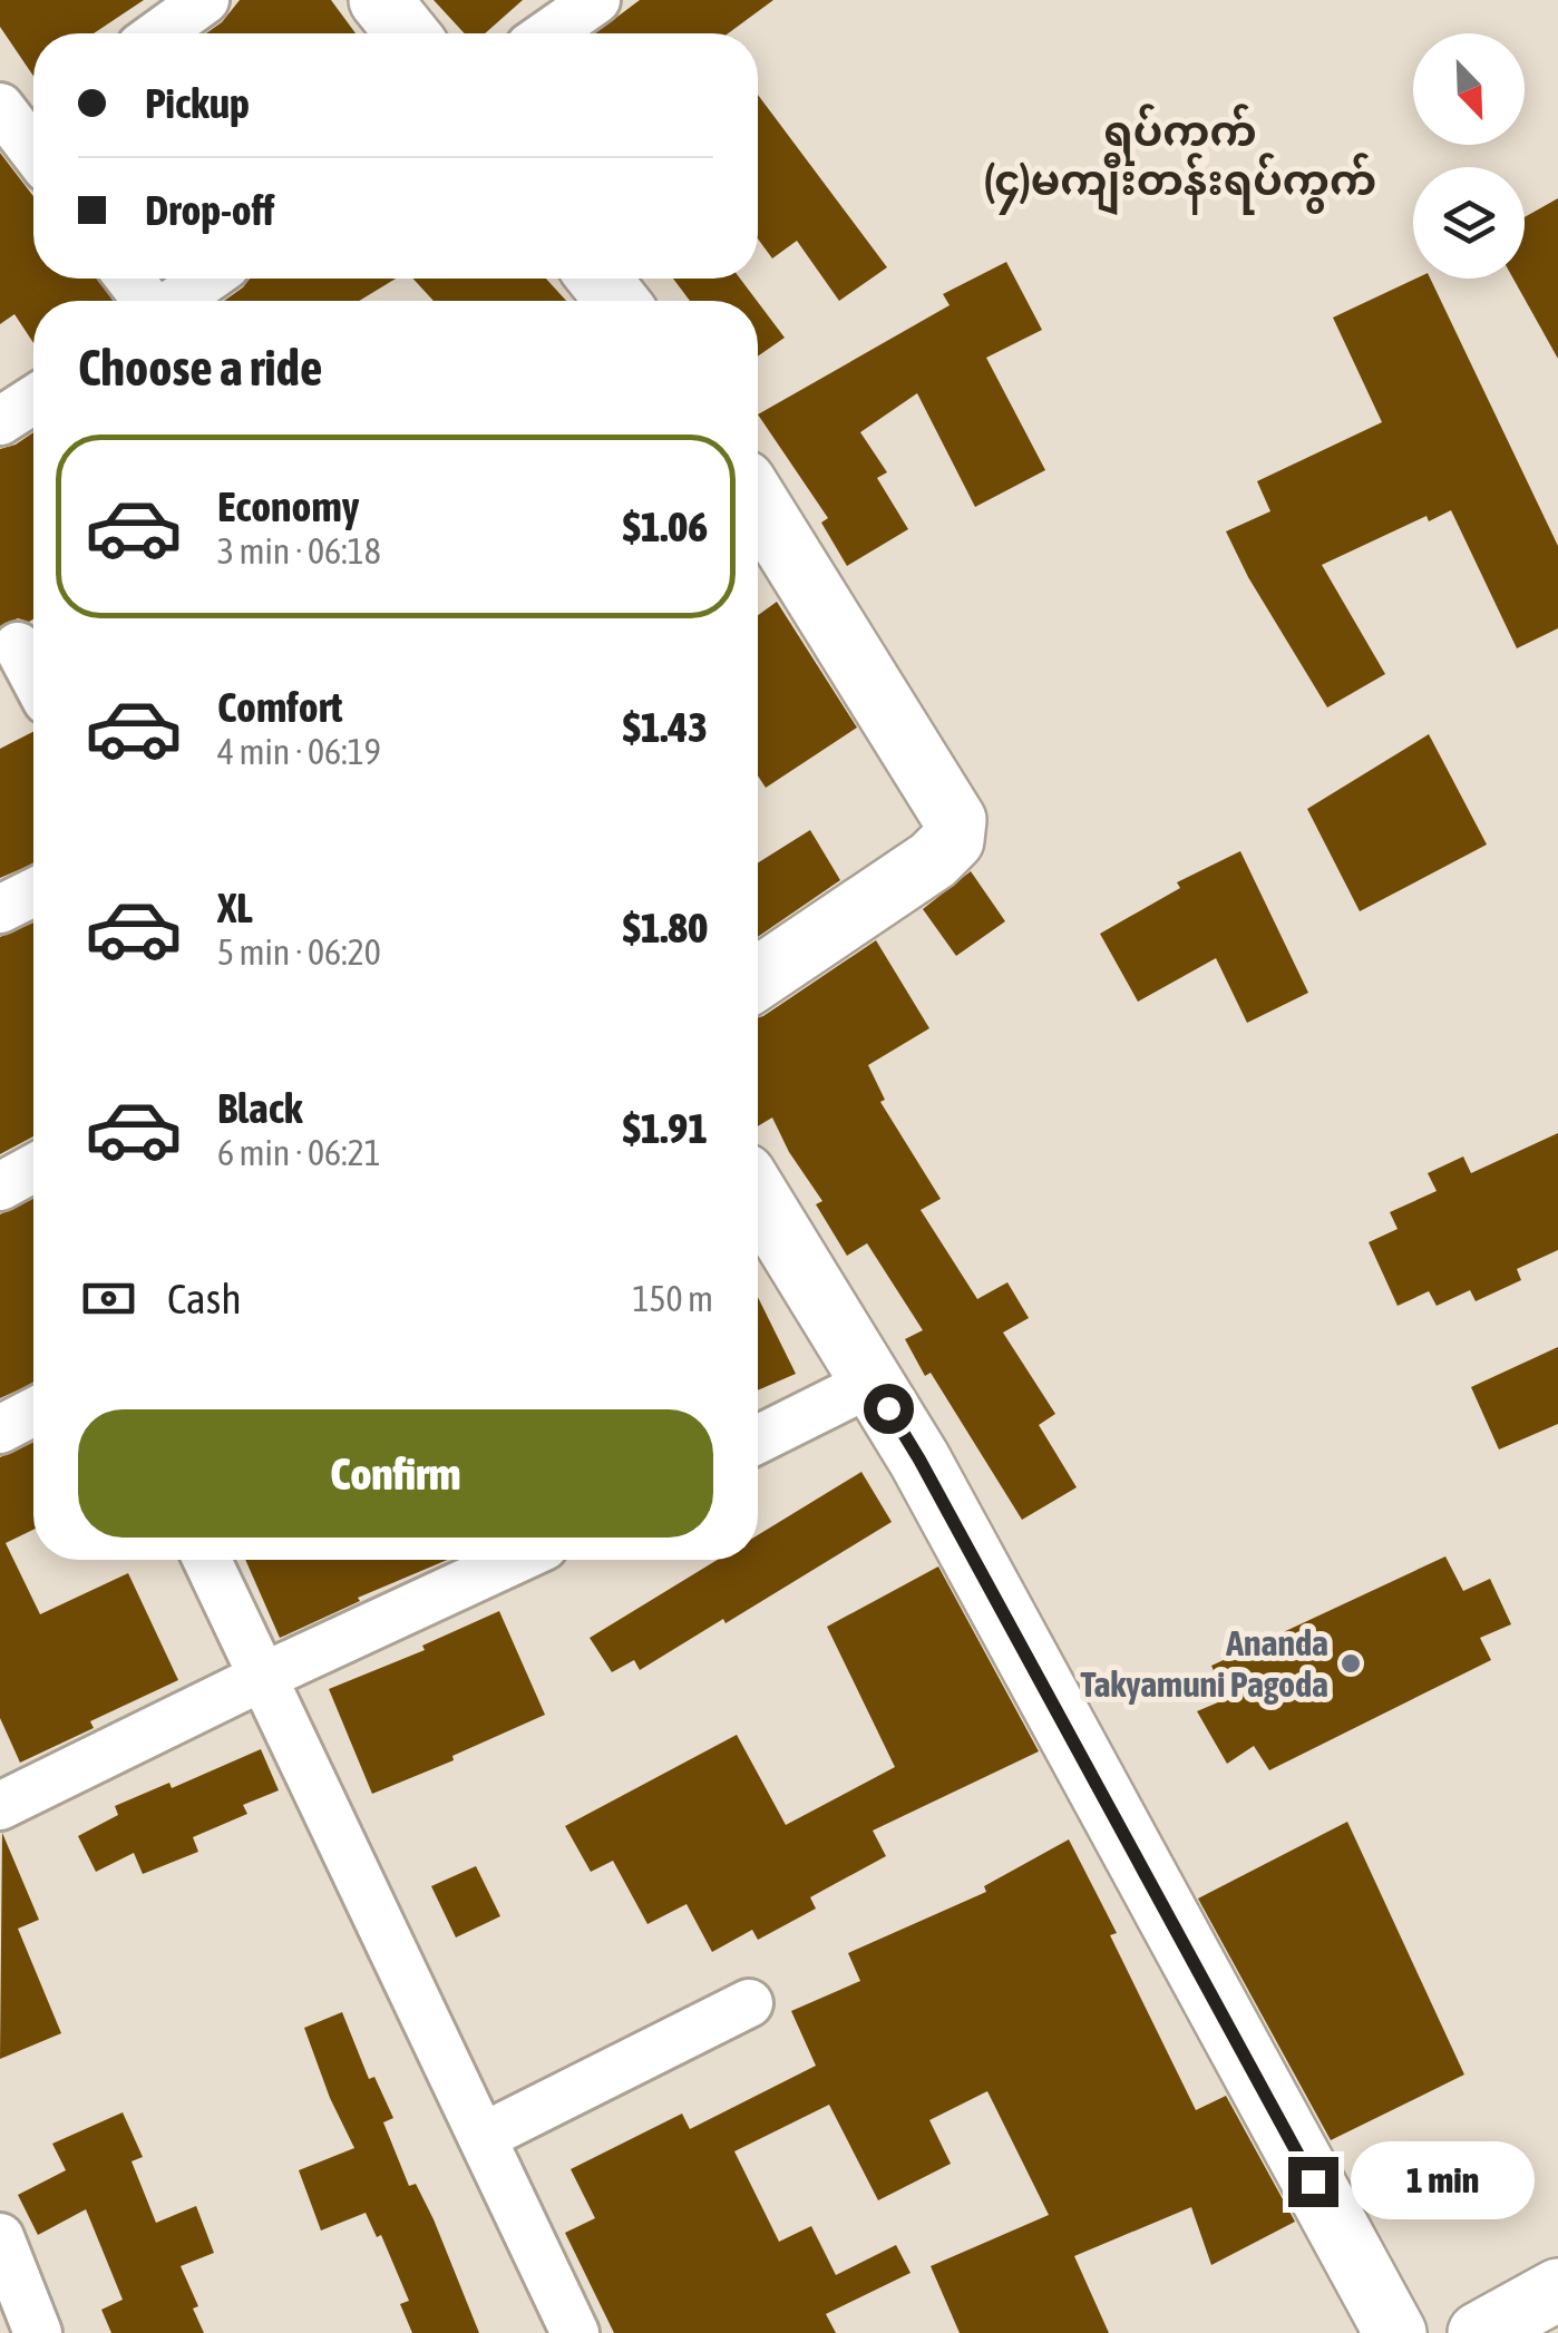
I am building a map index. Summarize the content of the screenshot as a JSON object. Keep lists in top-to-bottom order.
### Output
{
  "districts": ["ရပ်ကွက် (၄)မကျီးတန်းရပ်ကွက်"],
  "places": ["Ananda Takyamuni Pagoda"],
  "north": "bottom right",
  "page": {
    "banner": ["Pickup", "Drop-off"],
    "heading": "Choose a ride",
    "list": [
      {
        "name": "Economy",
        "note": "3 min · 06:18",
        "value": "$1.06"
      },
      {
        "name": "Comfort",
        "note": "4 min · 06:19",
        "value": "$1.43"
      },
      {
        "name": "XL",
        "note": "5 min · 06:20",
        "value": "$1.80"
      },
      {
        "name": "Black",
        "note": "6 min · 06:21",
        "value": "$1.91"
      }
    ],
    "pay": ["Cash", "150 m"],
    "buttons": "Confirm",
    "bubble": "1 min"
  }
}
